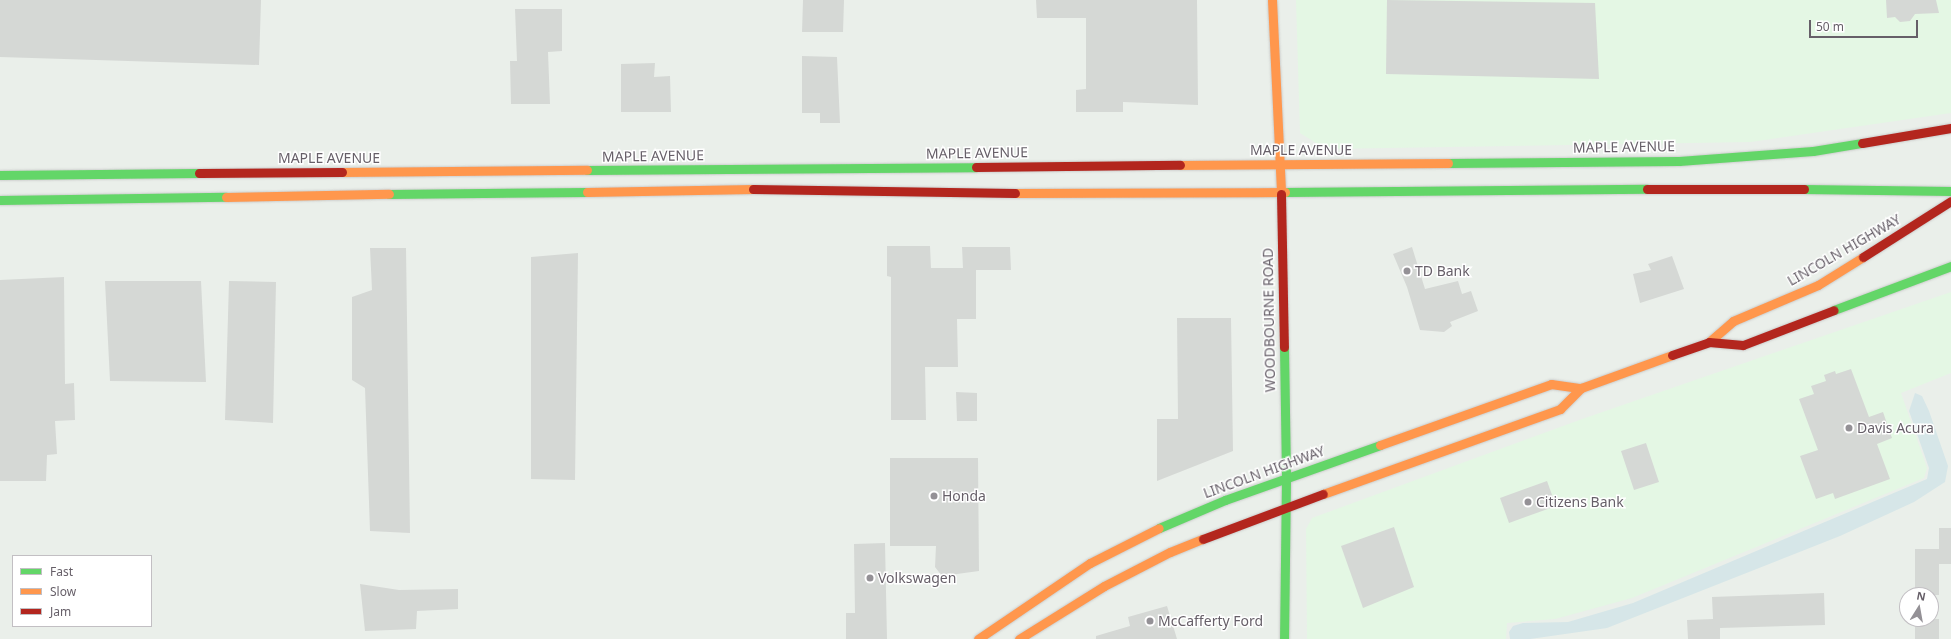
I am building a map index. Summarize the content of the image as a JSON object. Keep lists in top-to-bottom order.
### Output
{
  "streets": {
    "main road": ["MAPLE AVENUE", "LINCOLN HIGHWAY", "WOODBOURNE ROAD"]
  },
  "crossings": [
    ["MAPLE AVENUE", "WOODBOURNE ROAD"],
    ["LINCOLN HIGHWAY", "WOODBOURNE ROAD"]
  ],
  "places": [
    "TD Bank",
    "Davis Acura",
    "Honda",
    "Citizens Bank",
    "Volkswagen",
    "McCafferty Ford"
  ],
  "legend": ["Fast", "Slow", "Jam"],
  "scale_bar": "50 m",
  "north": "top"
}
